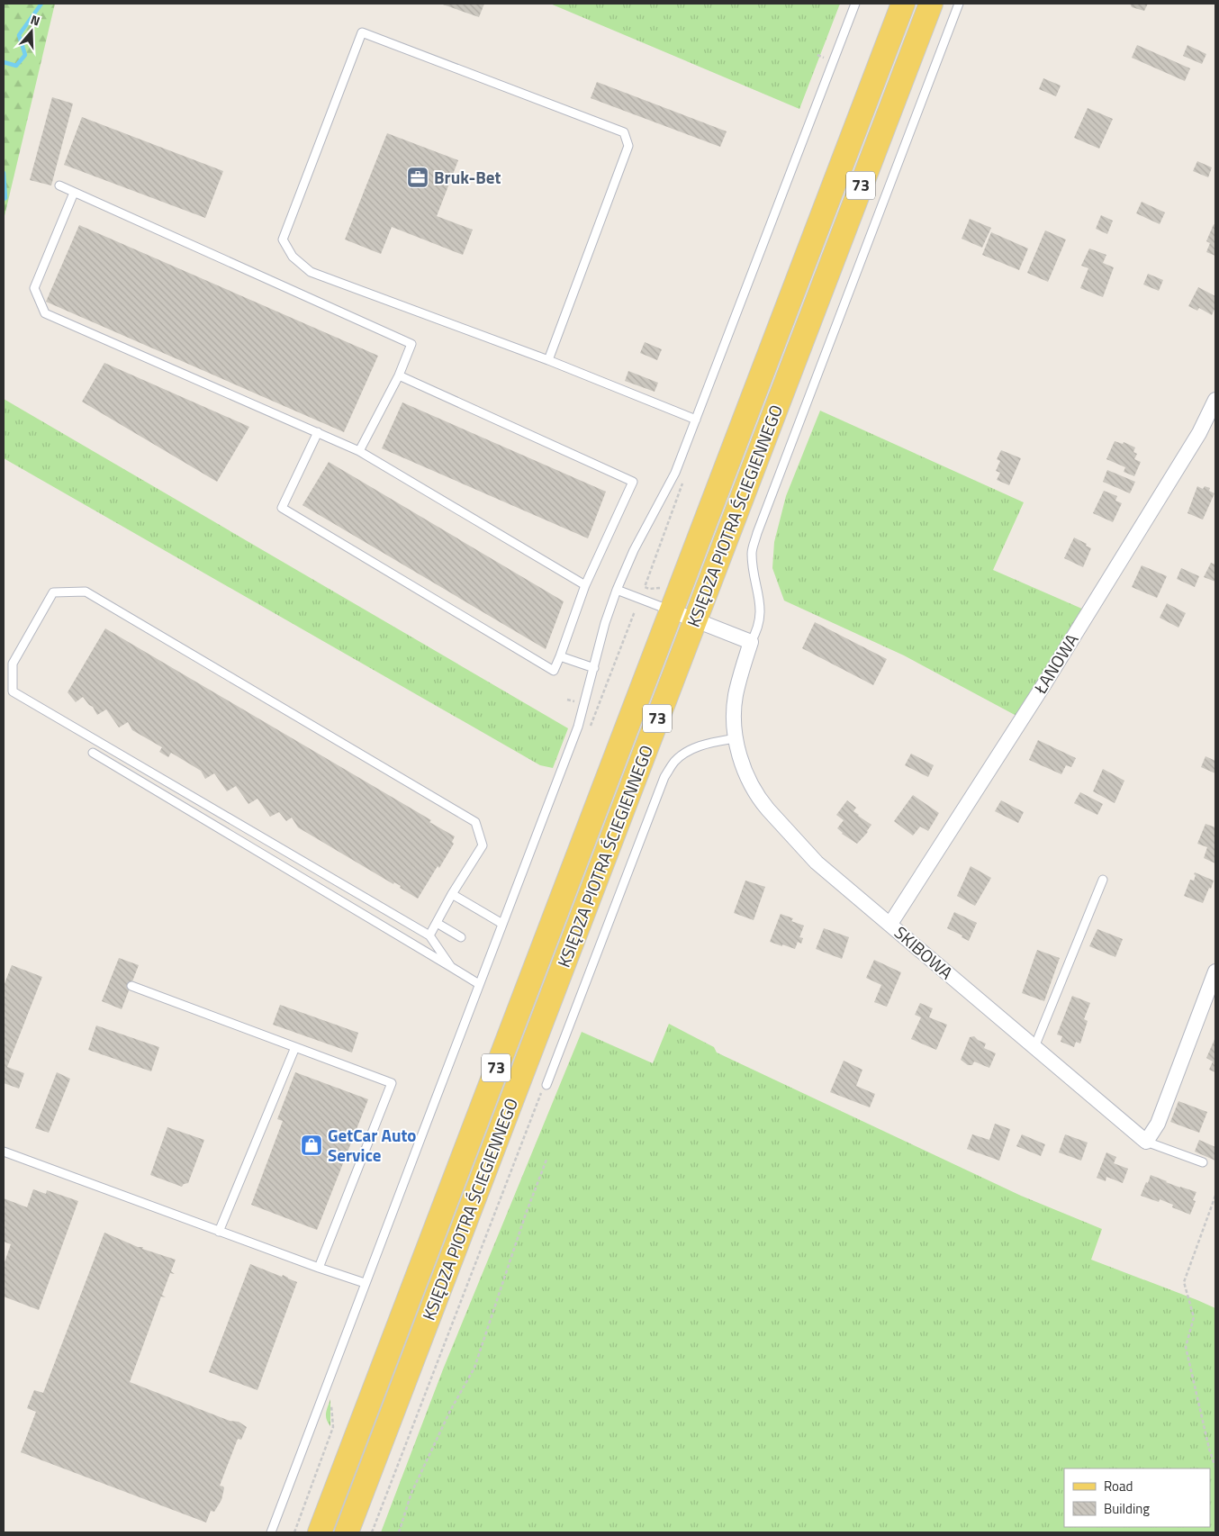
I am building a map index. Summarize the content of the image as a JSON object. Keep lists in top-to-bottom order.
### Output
{
  "streets": {
    "main road": ["73", "KSIĘDZA PIOTRA ŚCIEGIENNEGO"],
    "street": ["ŁANOWA", "SKIBOWA"]
  },
  "crossings": [
    ["ŁANOWA", "SKIBOWA"]
  ],
  "places": {
    "office": ["Bruk-Bet"],
    "shop": ["GetCar Auto Service"]
  },
  "legend": ["Road", "Building"],
  "north": "top"
}
